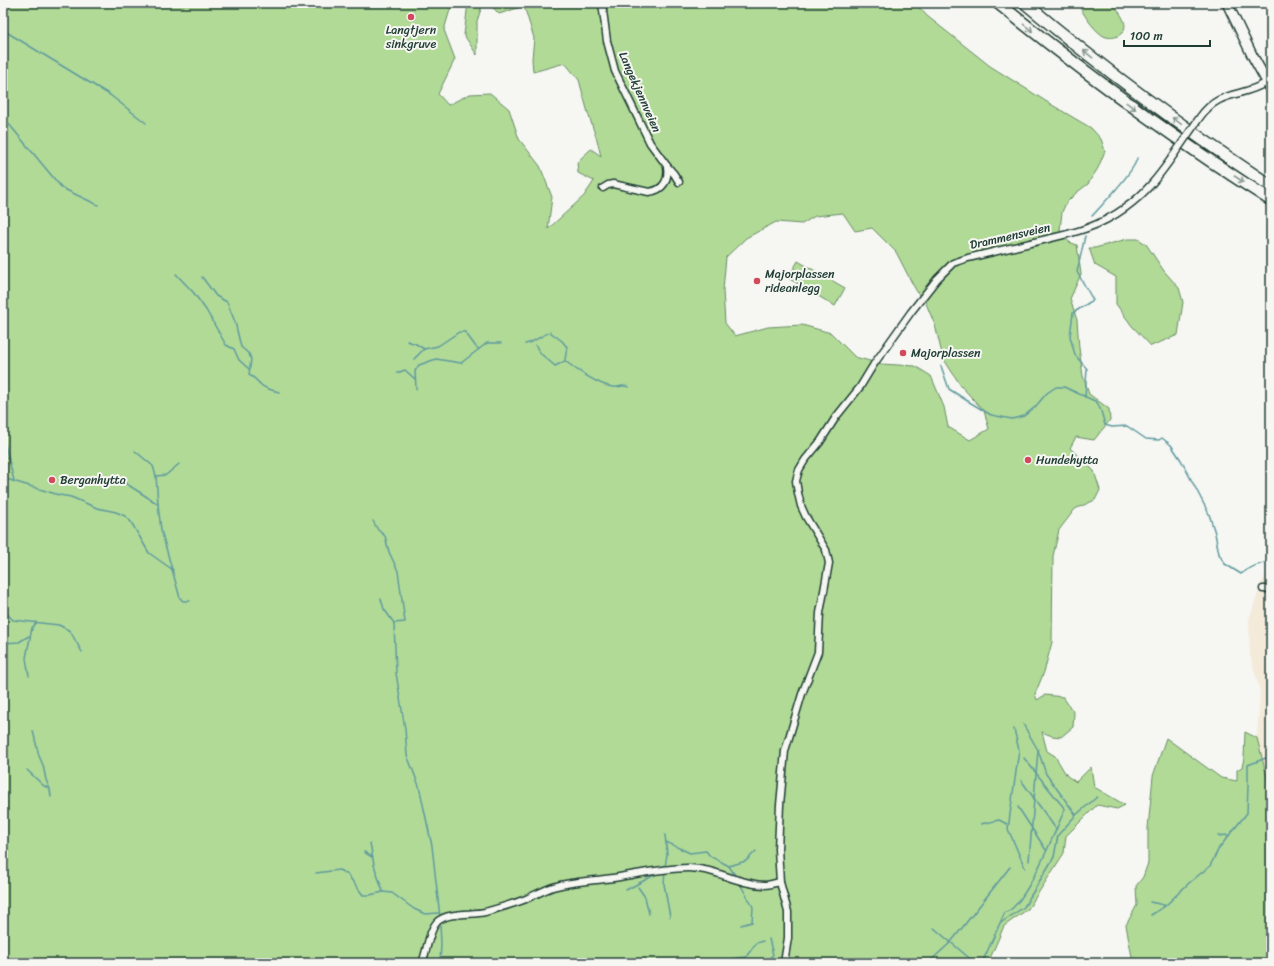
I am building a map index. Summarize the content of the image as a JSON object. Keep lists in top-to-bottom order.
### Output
{
  "streets": {
    "street": ["Langekjennveien", "Drammensveien"]
  },
  "places": [
    "Langtjern sinkgruve",
    "Majorplassen rideanlegg",
    "Majorplassen",
    "Hundehytta",
    "Berganhytta"
  ],
  "scale_bar": "100 m"
}
